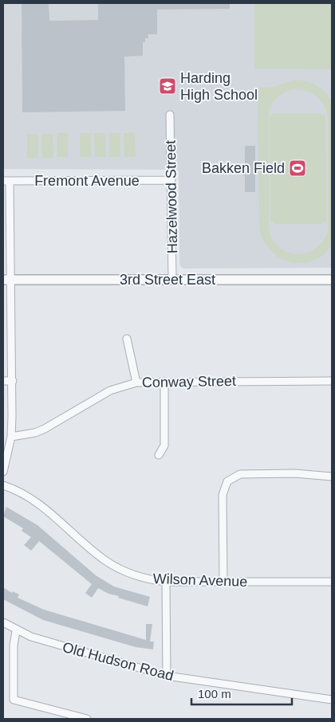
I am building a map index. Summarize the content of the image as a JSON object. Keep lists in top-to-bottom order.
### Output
{
  "streets": {
    "street": [
      "Fremont Avenue",
      "Hazelwood Street",
      "3rd Street East",
      "Conway Street",
      "Wilson Avenue",
      "Old Hudson Road"
    ]
  },
  "crossings": [
    ["Fremont Avenue", "Hazelwood Street"],
    ["Hazelwood Street", "3rd Street East"]
  ],
  "places": {
    "school or university": ["Harding High School"],
    "sports": ["Bakken Field"]
  },
  "scale_bar": "100 m"
}
